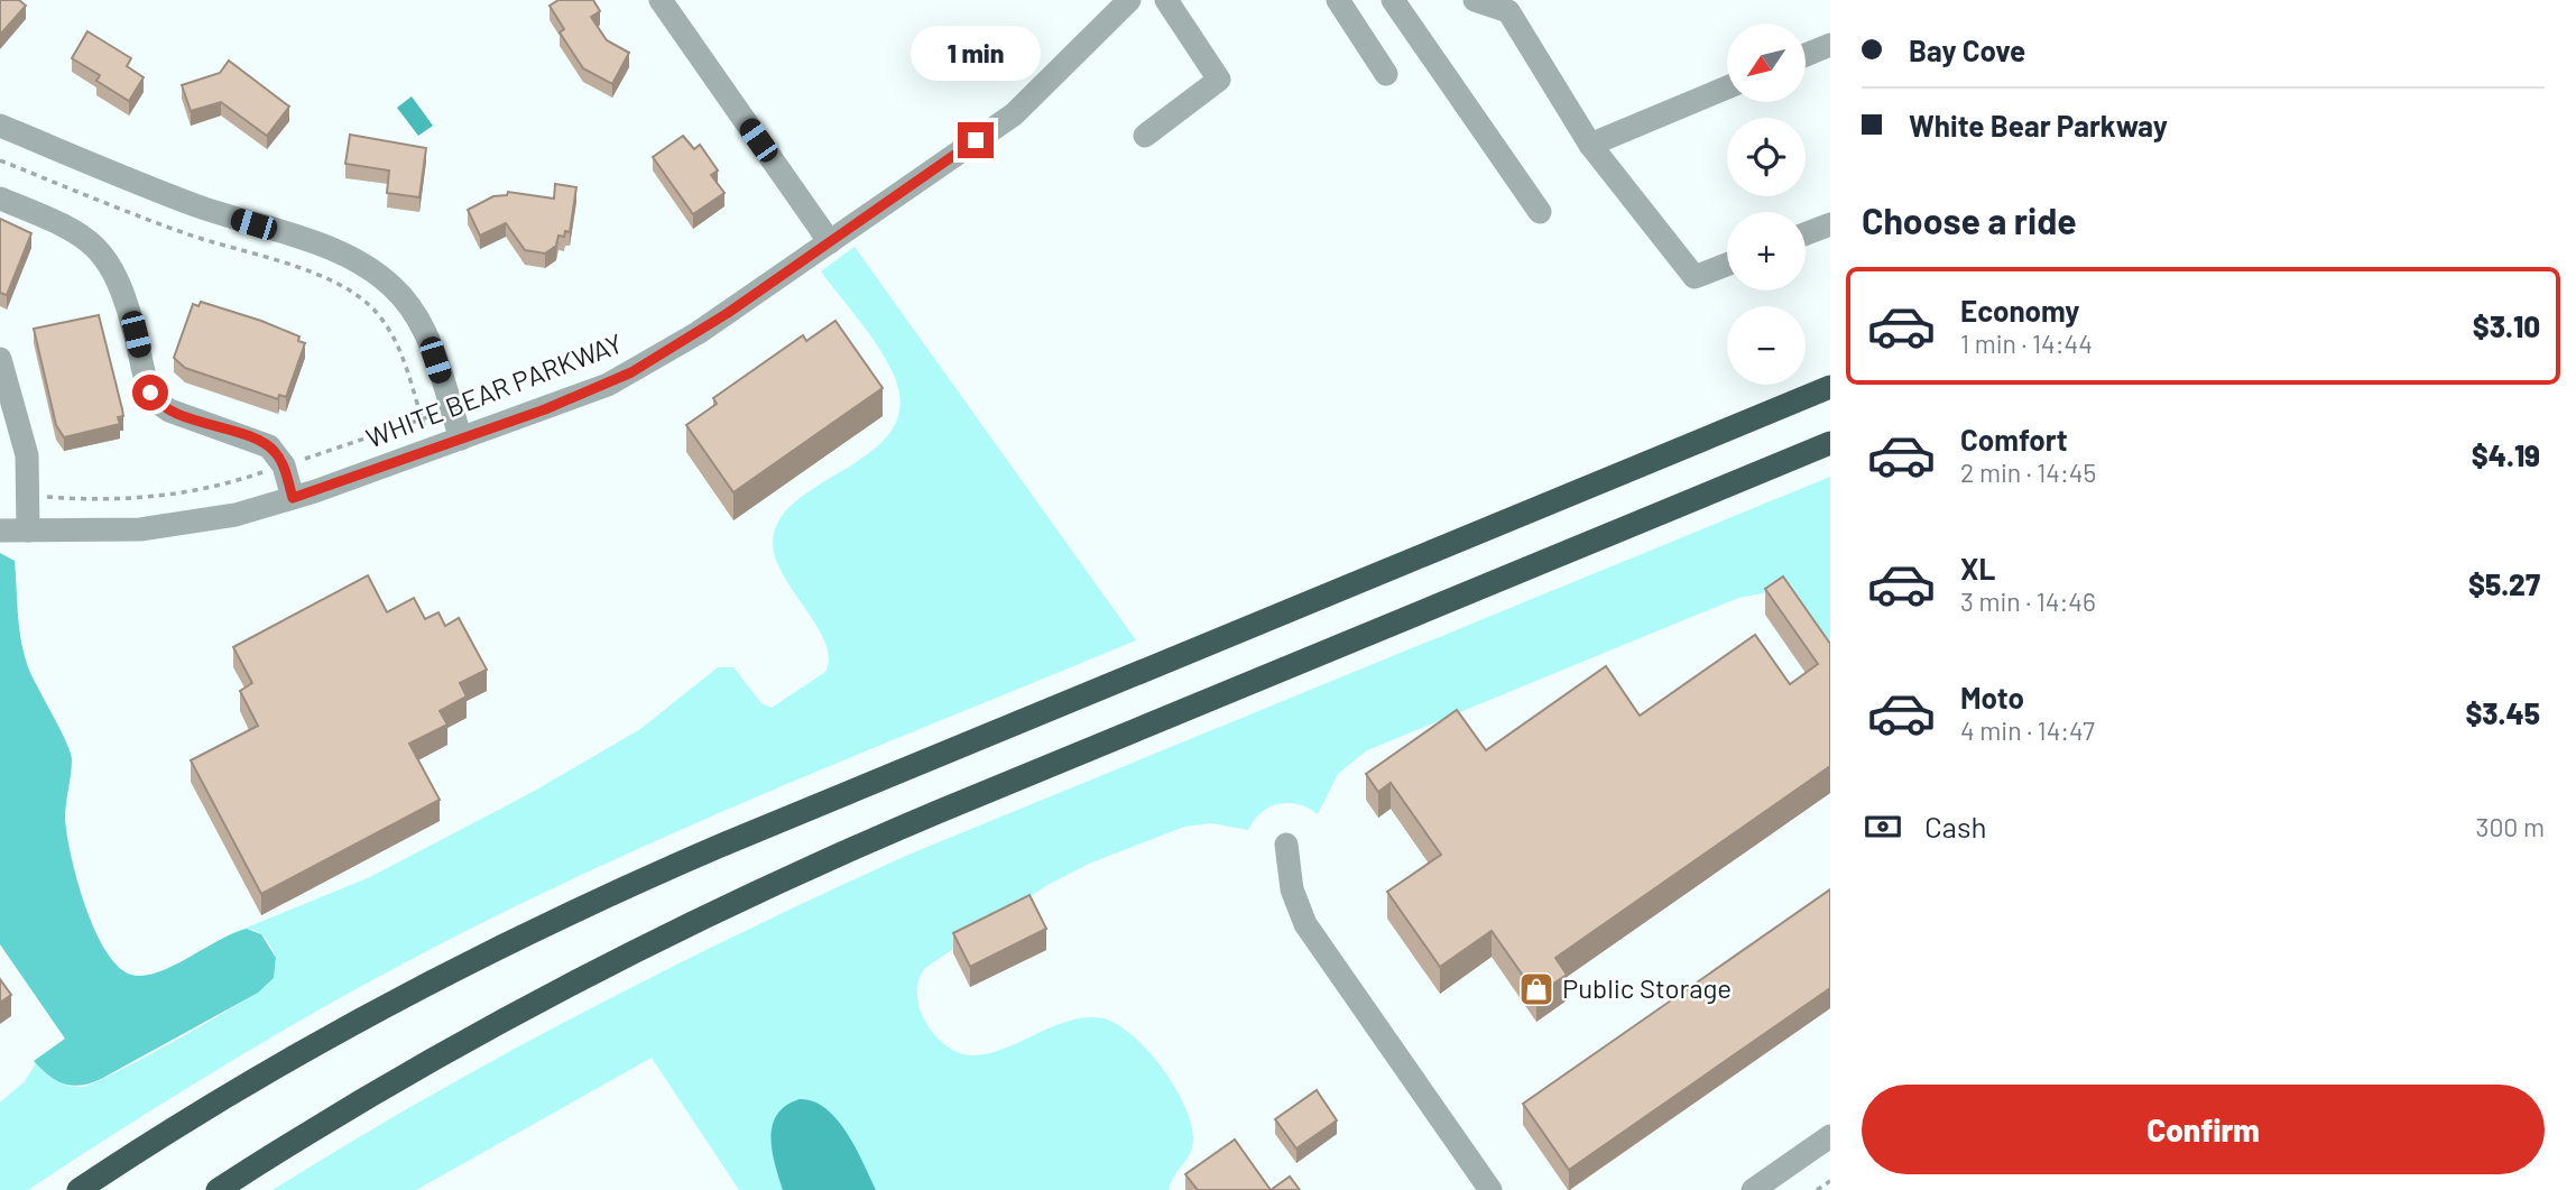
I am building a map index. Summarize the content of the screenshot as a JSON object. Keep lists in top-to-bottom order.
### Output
{
  "streets": {
    "street": ["WHITE BEAR PARKWAY"]
  },
  "places": {
    "shop": ["Public Storage"]
  },
  "north": "bottom left",
  "page": {
    "banner": ["Bay Cove", "White Bear Parkway"],
    "map_buttons": ["+", "−"],
    "bubble": "1 min",
    "heading": "Choose a ride",
    "list": [
      {
        "name": "Economy",
        "note": "1 min · 14:44",
        "value": "$3.10"
      },
      {
        "name": "Comfort",
        "note": "2 min · 14:45",
        "value": "$4.19"
      },
      {
        "name": "XL",
        "note": "3 min · 14:46",
        "value": "$5.27"
      },
      {
        "name": "Moto",
        "note": "4 min · 14:47",
        "value": "$3.45"
      }
    ],
    "pay": ["Cash", "300 m"],
    "buttons": "Confirm"
  }
}
